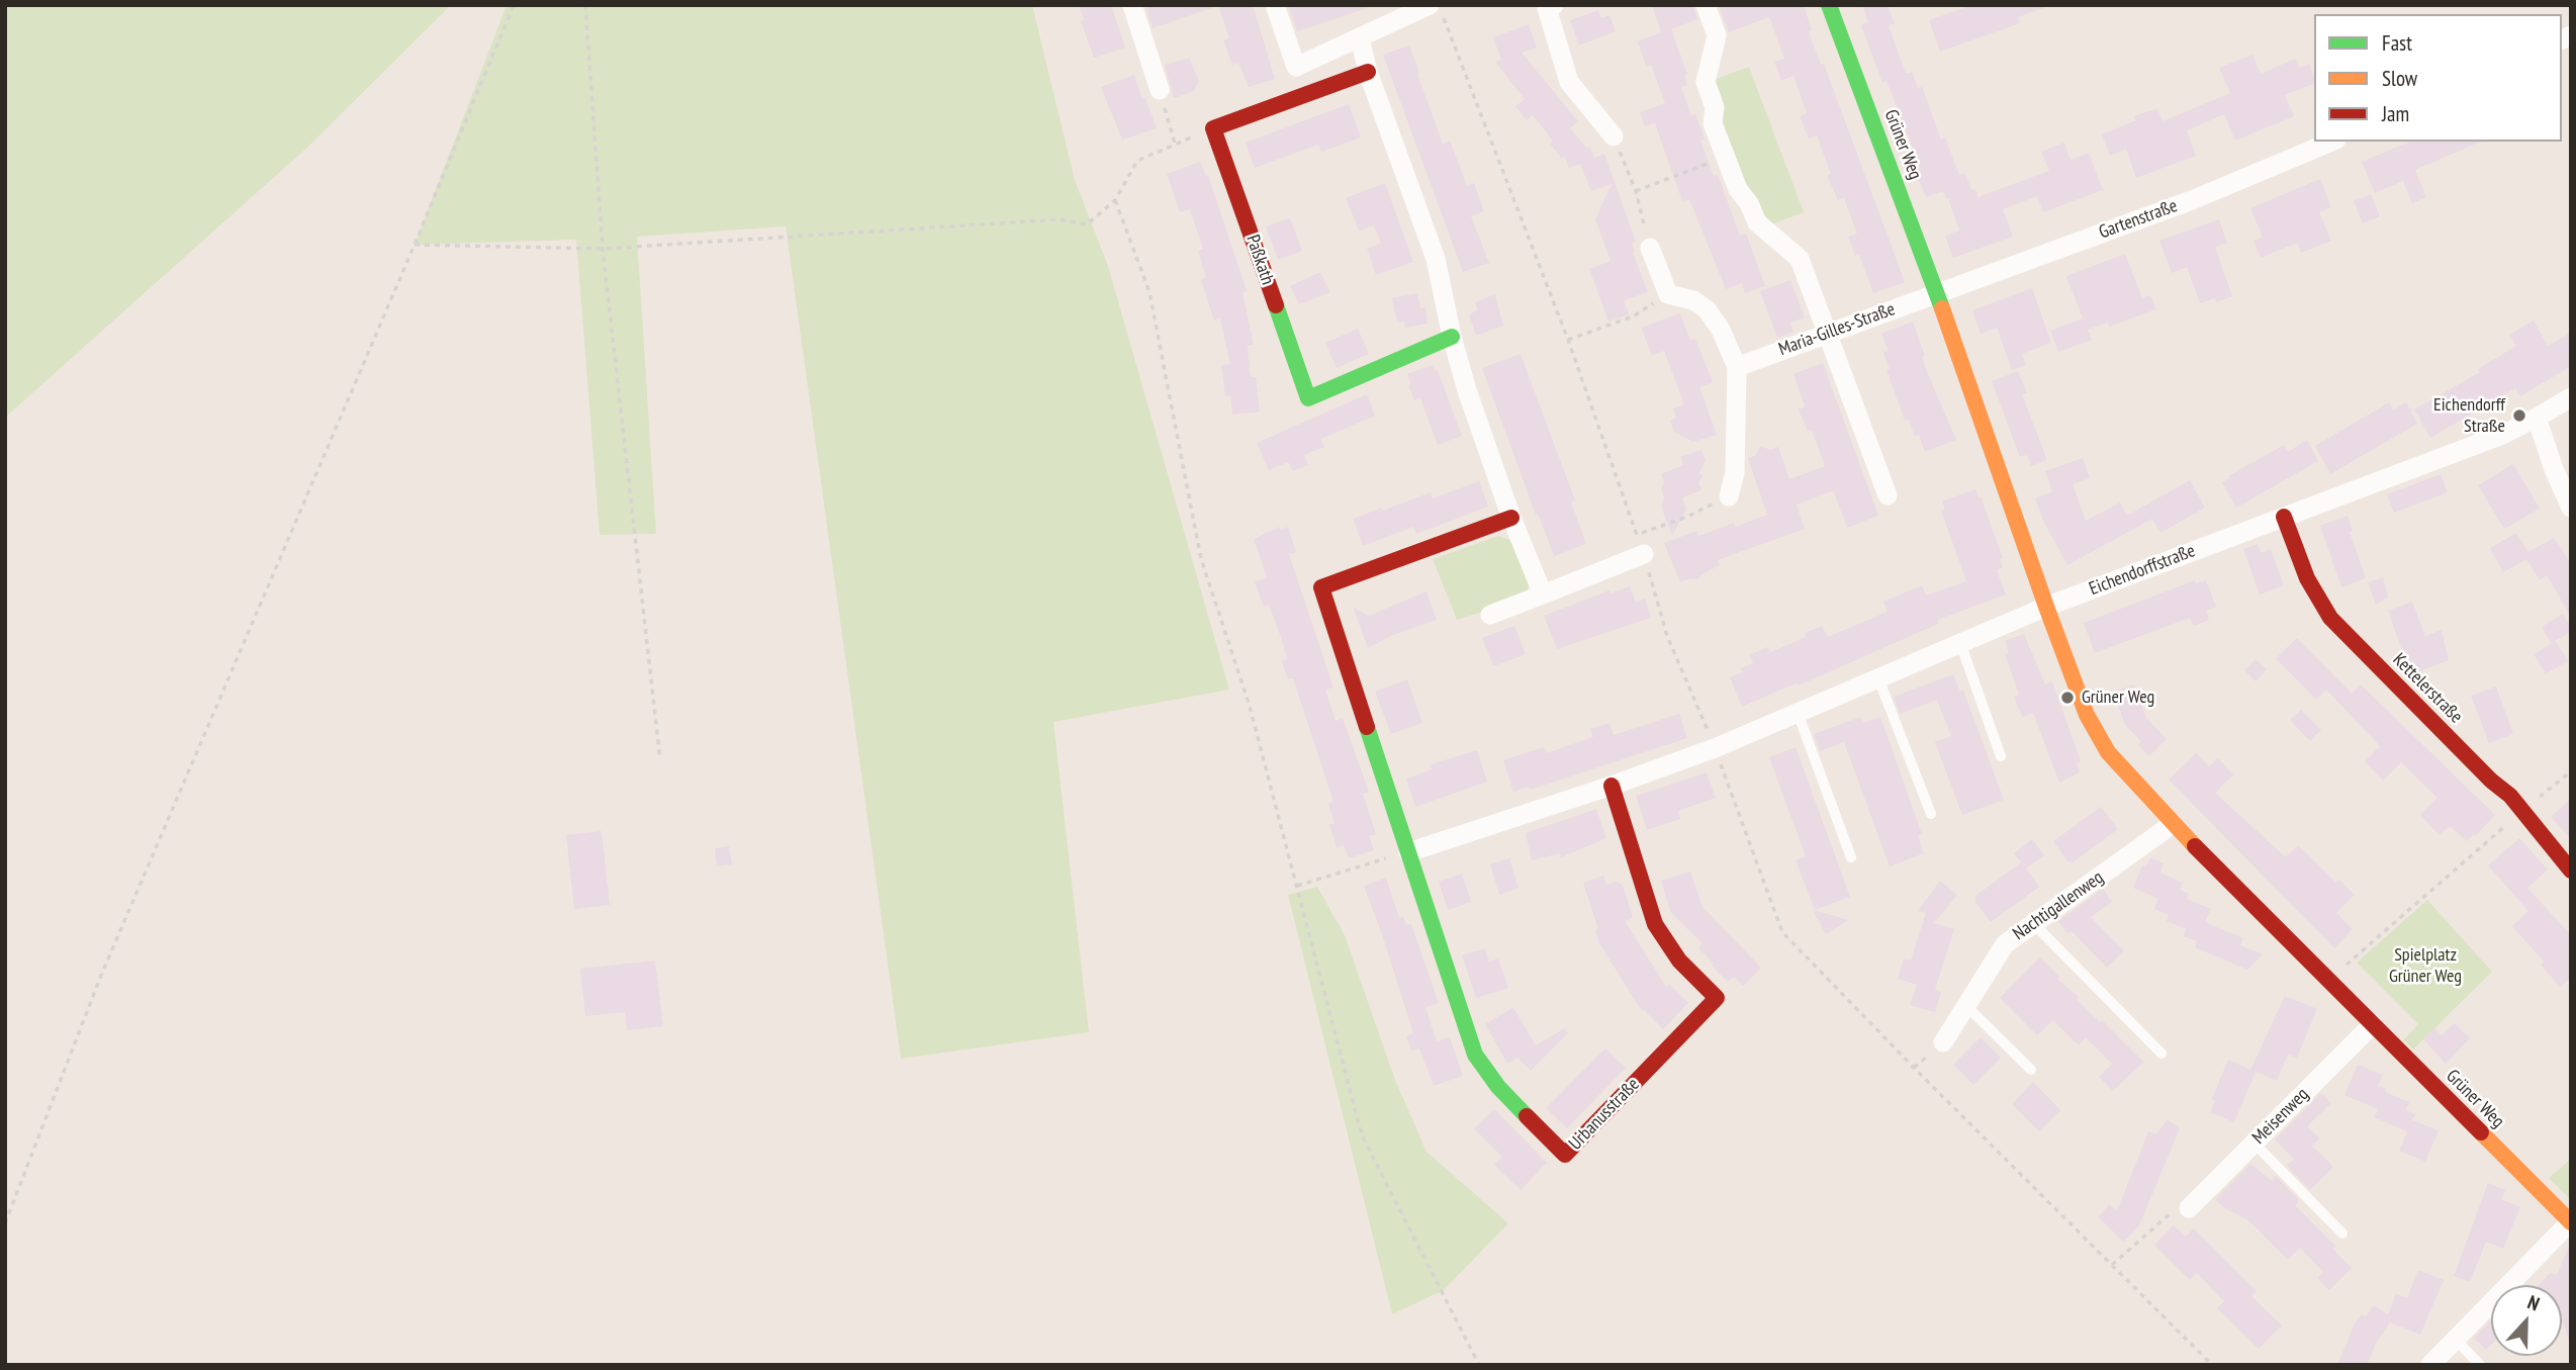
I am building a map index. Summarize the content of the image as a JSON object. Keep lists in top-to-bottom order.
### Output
{
  "streets": {
    "street": [
      "Grüner Weg",
      "Gartenstraße",
      "Paßkath",
      "Maria-Gilles-Straße",
      "Eichendorffstraße",
      "Kettelerstraße",
      "Nachtigallenweg",
      "Urbanusstraße",
      "Meisenweg"
    ]
  },
  "crossings": [
    ["Grüner Weg", "Gartenstraße"],
    ["Grüner Weg", "Maria-Gilles-Straße"],
    ["Grüner Weg", "Eichendorffstraße"],
    ["Grüner Weg", "Nachtigallenweg"],
    ["Grüner Weg", "Meisenweg"],
    ["Gartenstraße", "Maria-Gilles-Straße"],
    ["Eichendorffstraße", "Kettelerstraße"]
  ],
  "parks": ["Spielplatz Grüner Weg"],
  "places": ["Eichendorff Straße", "Grüner Weg"],
  "legend": ["Fast", "Slow", "Jam"],
  "north": "top"
}
